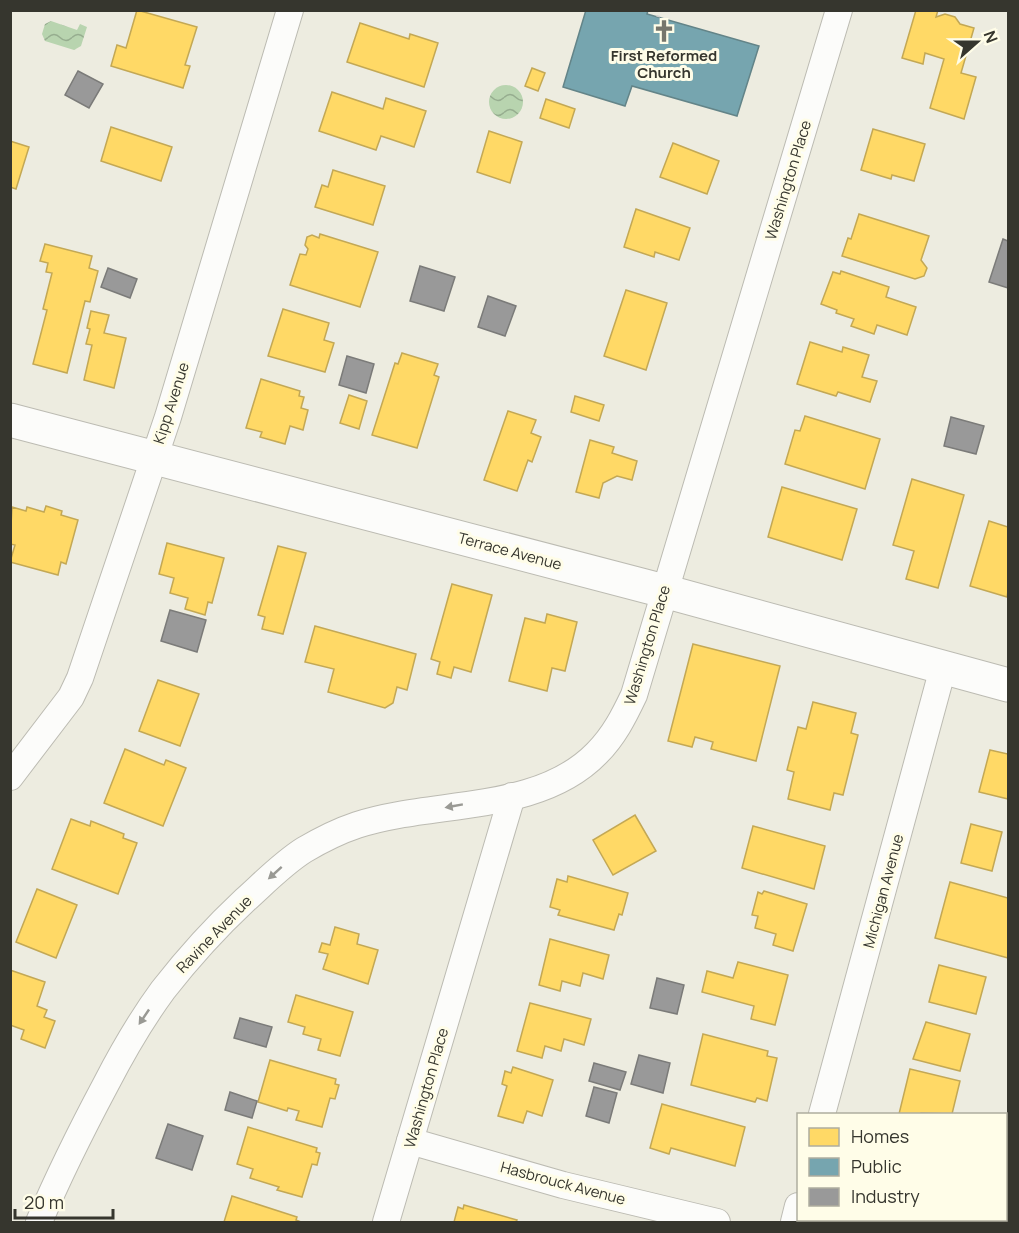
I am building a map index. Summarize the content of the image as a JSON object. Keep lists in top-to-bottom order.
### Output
{
  "streets": {
    "main road": ["Terrace Avenue"],
    "street": [
      "Washington Place",
      "Kipp Avenue",
      "Michigan Avenue",
      "Ravine Avenue",
      "Hasbrouck Avenue"
    ]
  },
  "crossings": [
    ["Washington Place", "Terrace Avenue"],
    ["Washington Place", "Ravine Avenue"],
    ["Washington Place", "Hasbrouck Avenue"],
    ["Kipp Avenue", "Terrace Avenue"],
    ["Terrace Avenue", "Michigan Avenue"]
  ],
  "one_way": ["Ravine Avenue"],
  "places": {
    "church": ["First Reformed Church"]
  },
  "legend": ["Homes", "Public", "Industry"],
  "scale_bar": "20 m",
  "north": "right"
}
